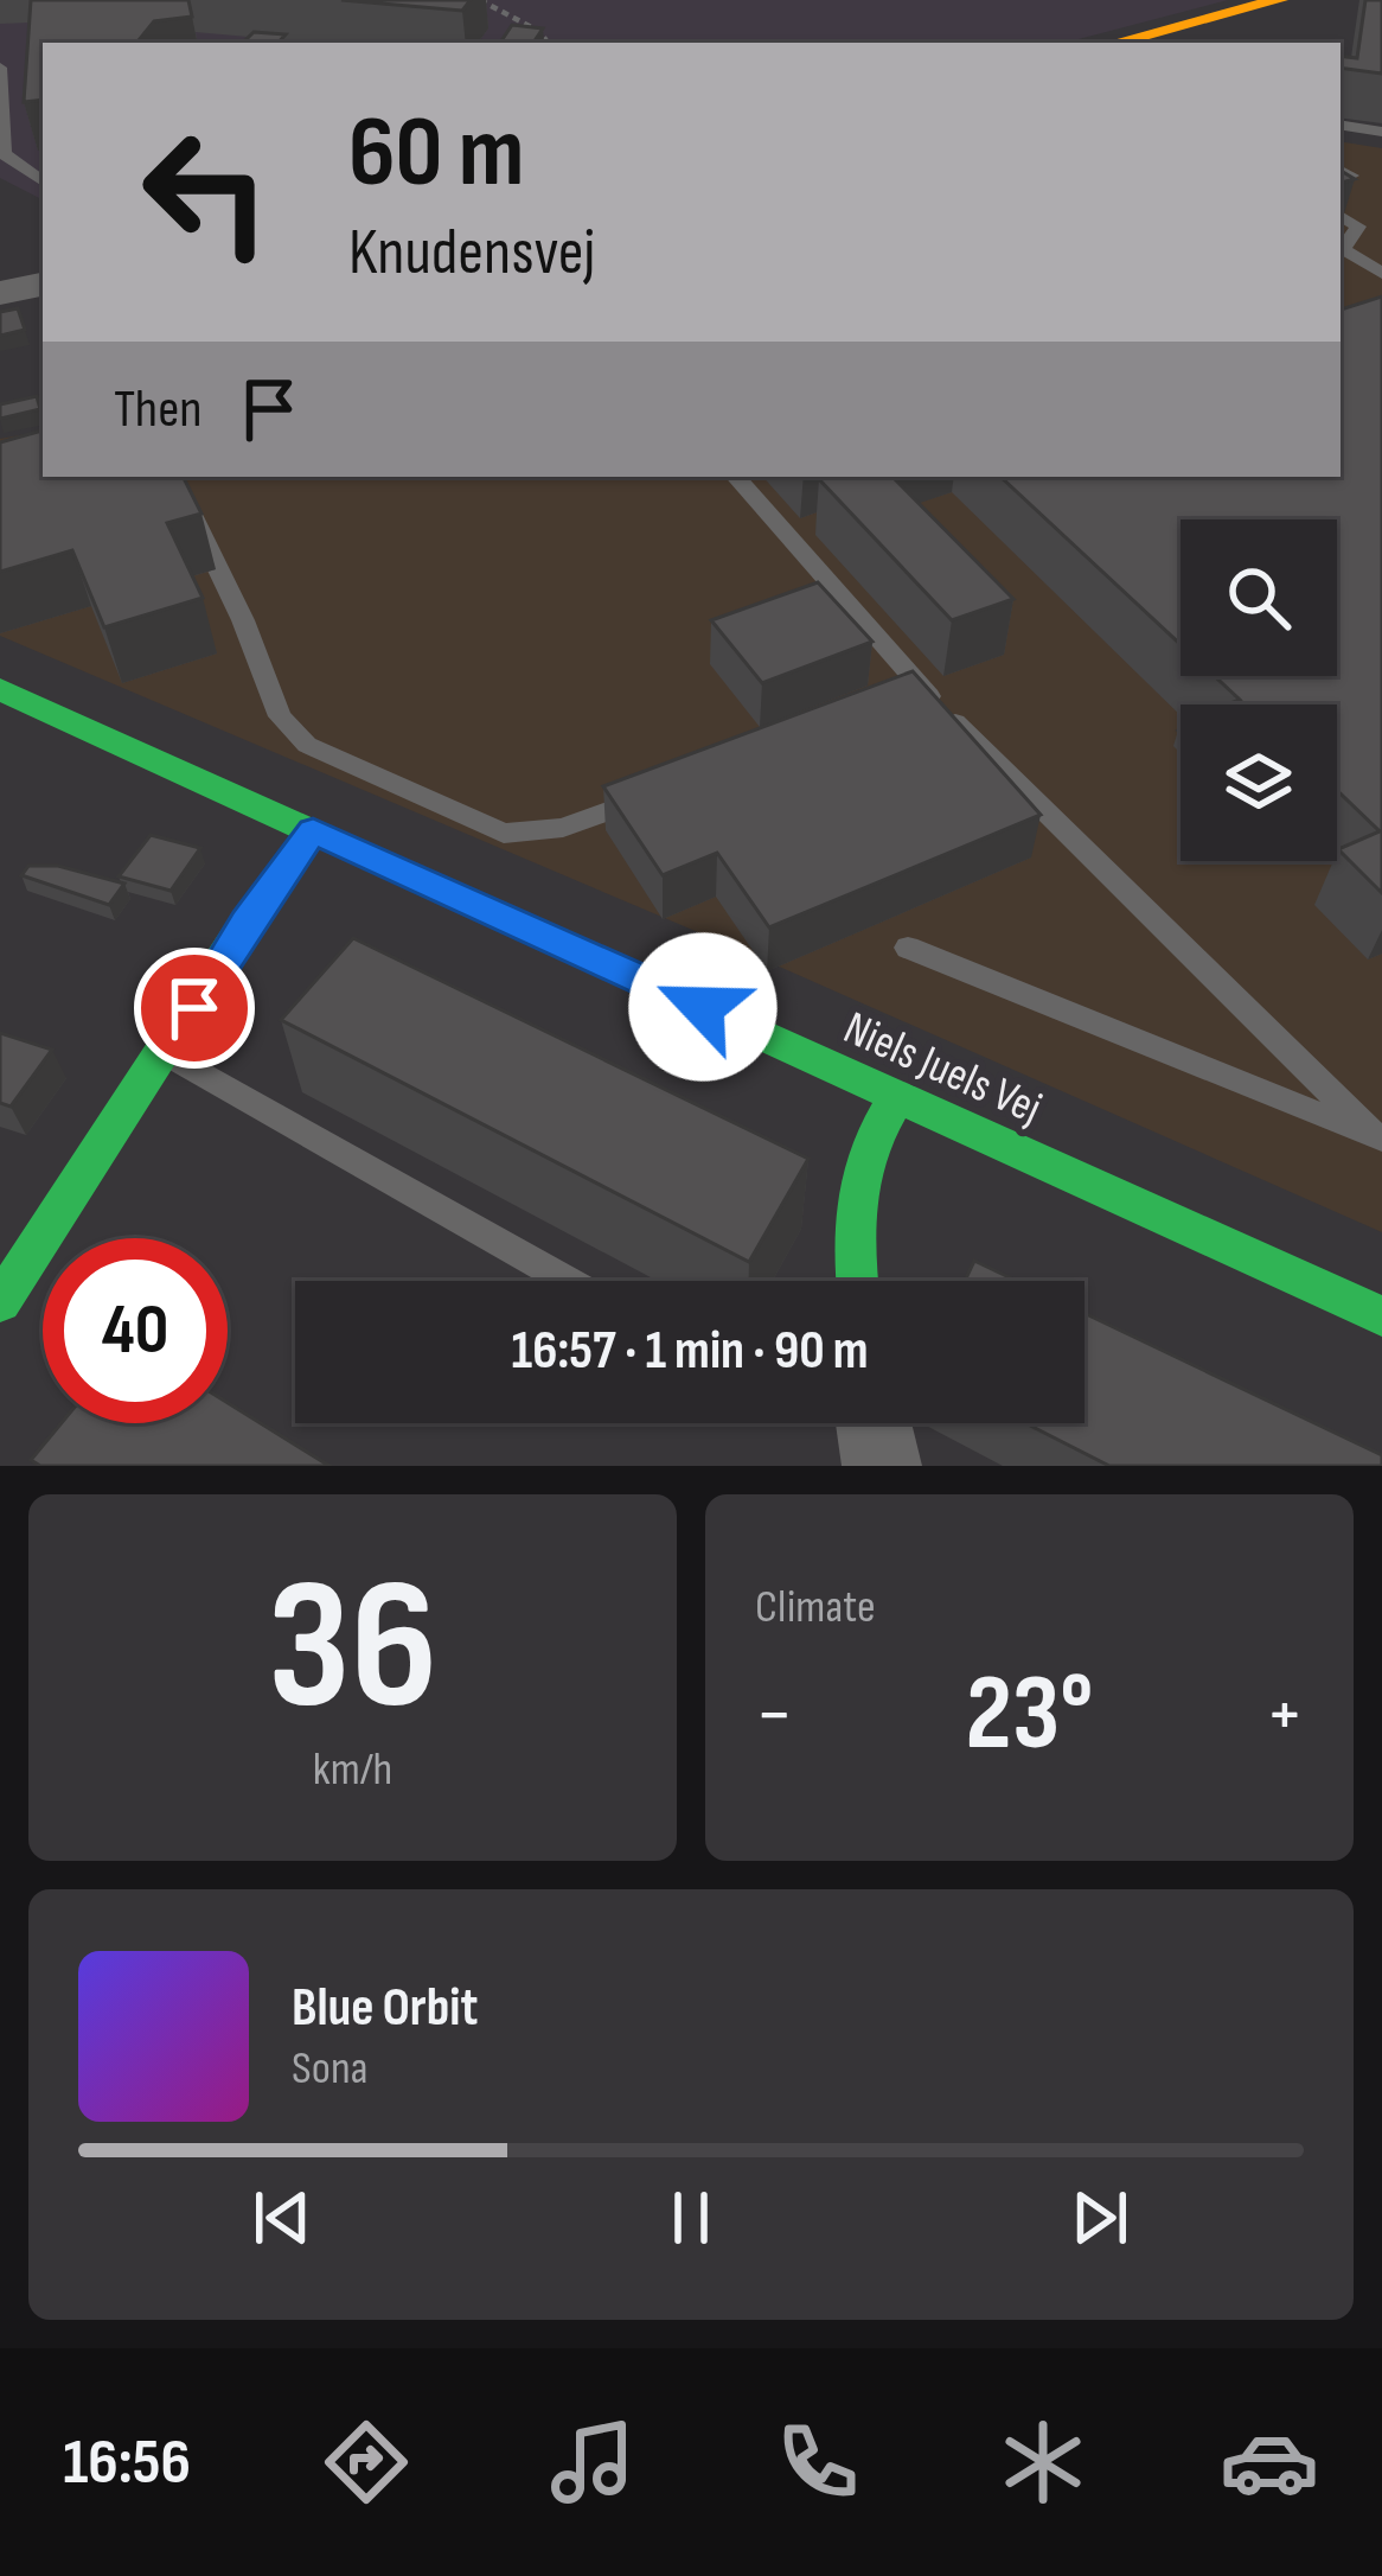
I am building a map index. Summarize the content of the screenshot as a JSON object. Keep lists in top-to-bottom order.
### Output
{
  "streets": {
    "street": ["Niels Juels Vej"]
  },
  "page": {
    "turn": ["60 m", "Knudensvej"],
    "then": "Then",
    "limit": "40",
    "trip": "16:57 · 1 min · 90 m",
    "tile": [
      ["36", "km/h"],
      "Climate"
    ],
    "heat": ["−", "23°", "+"],
    "song": ["Blue Orbit", "Sona"],
    "tabs": "16:56"
  }
}
